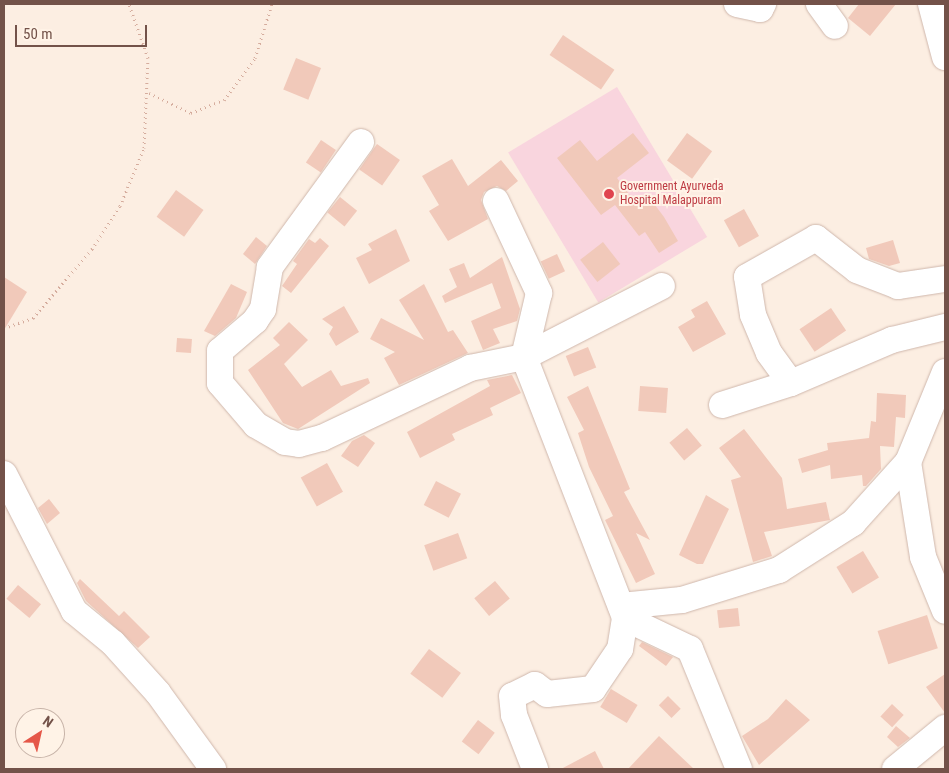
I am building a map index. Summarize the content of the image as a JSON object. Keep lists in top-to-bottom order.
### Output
{
  "places": ["Government Ayurveda Hospital Malappuram"],
  "scale_bar": "50 m",
  "north": "top right"
}
